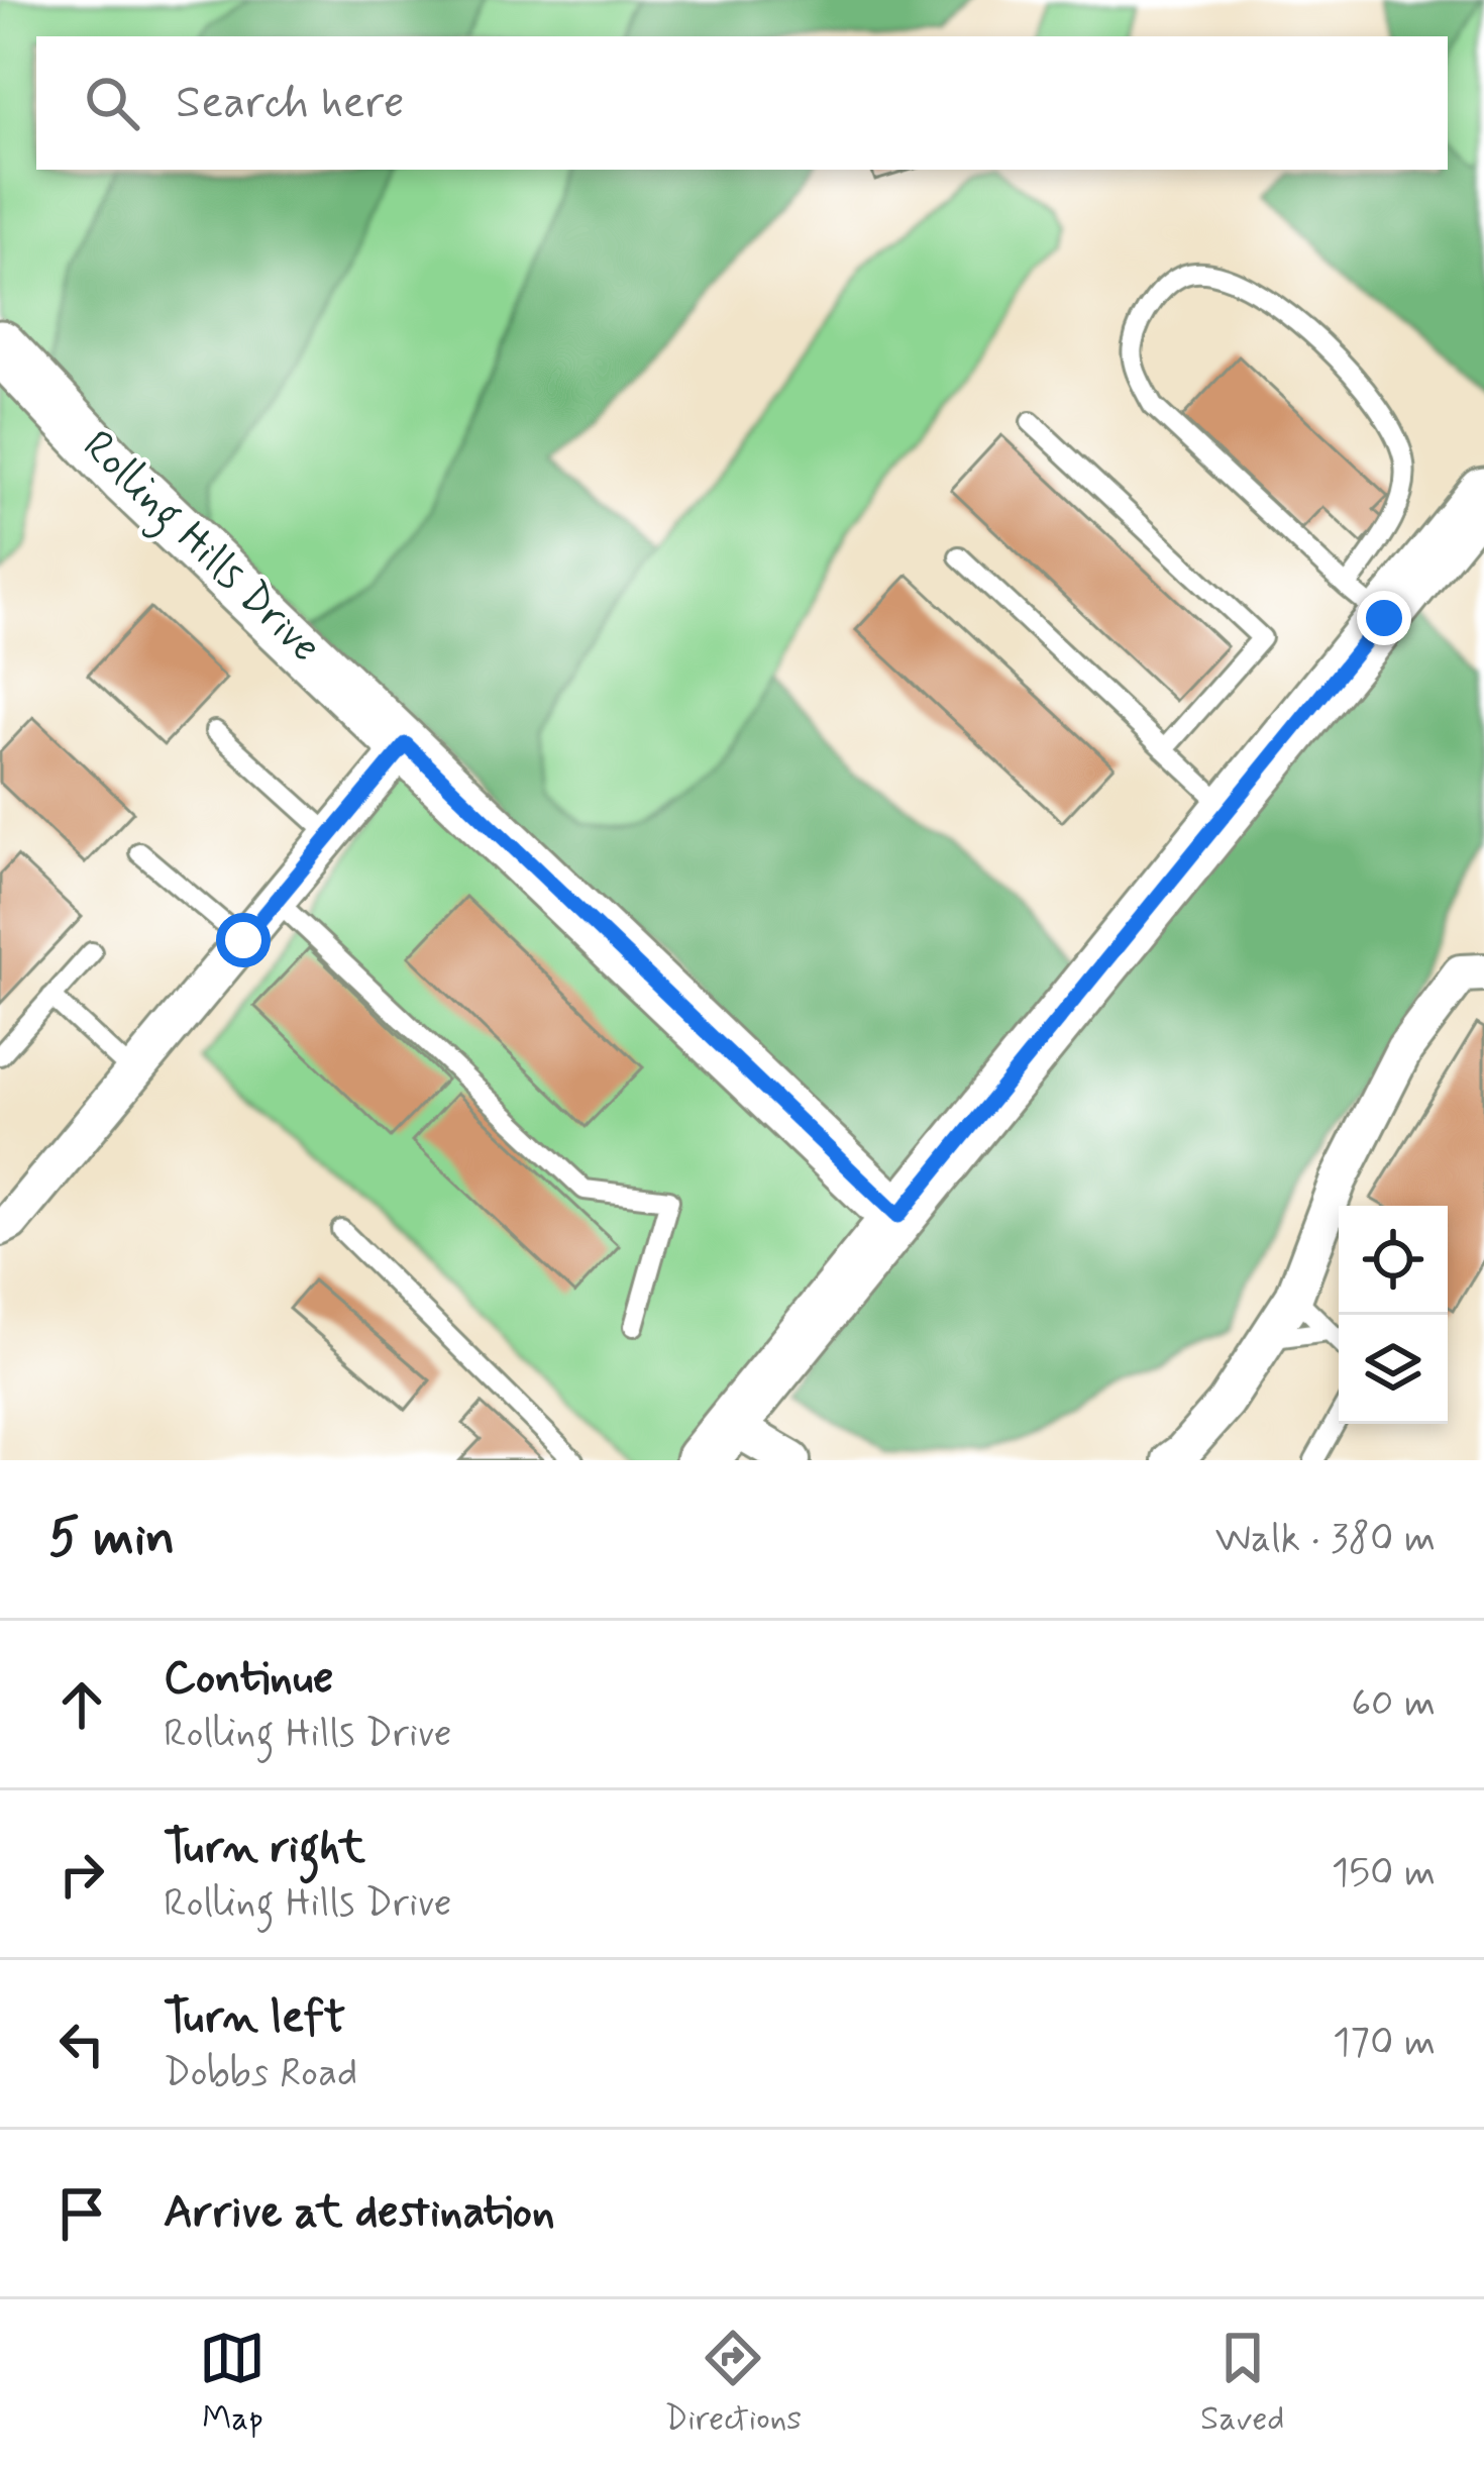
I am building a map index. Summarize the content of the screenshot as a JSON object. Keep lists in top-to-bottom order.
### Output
{
  "streets": {
    "street": ["Rolling Hills Drive"]
  },
  "page": {
    "search": "Search here",
    "heading": ["5 min", "Walk · 380 m"],
    "list": [
      ["Continue", "Rolling Hills Drive", "60 m"],
      ["Turn right", "Rolling Hills Drive", "150 m"],
      ["Turn left", "Dobbs Road", "170 m"],
      "Arrive at destination"
    ],
    "nav": ["Map", "Directions", "Saved"]
  }
}
